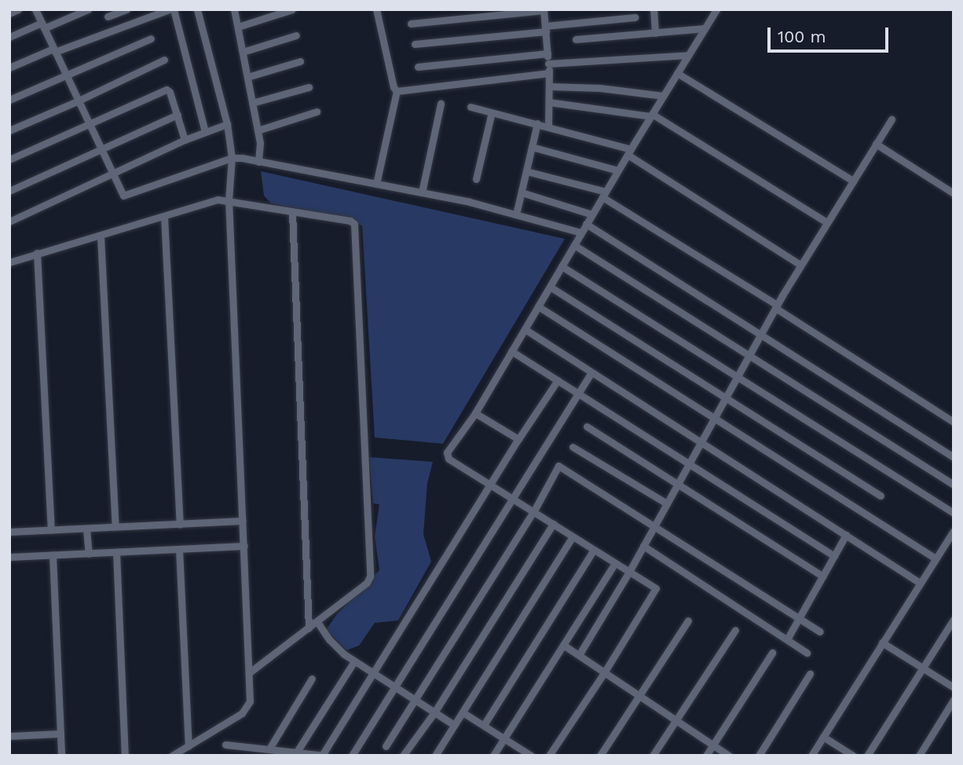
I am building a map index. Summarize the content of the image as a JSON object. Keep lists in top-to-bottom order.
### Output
{
  "scale_bar": "100 m"
}
